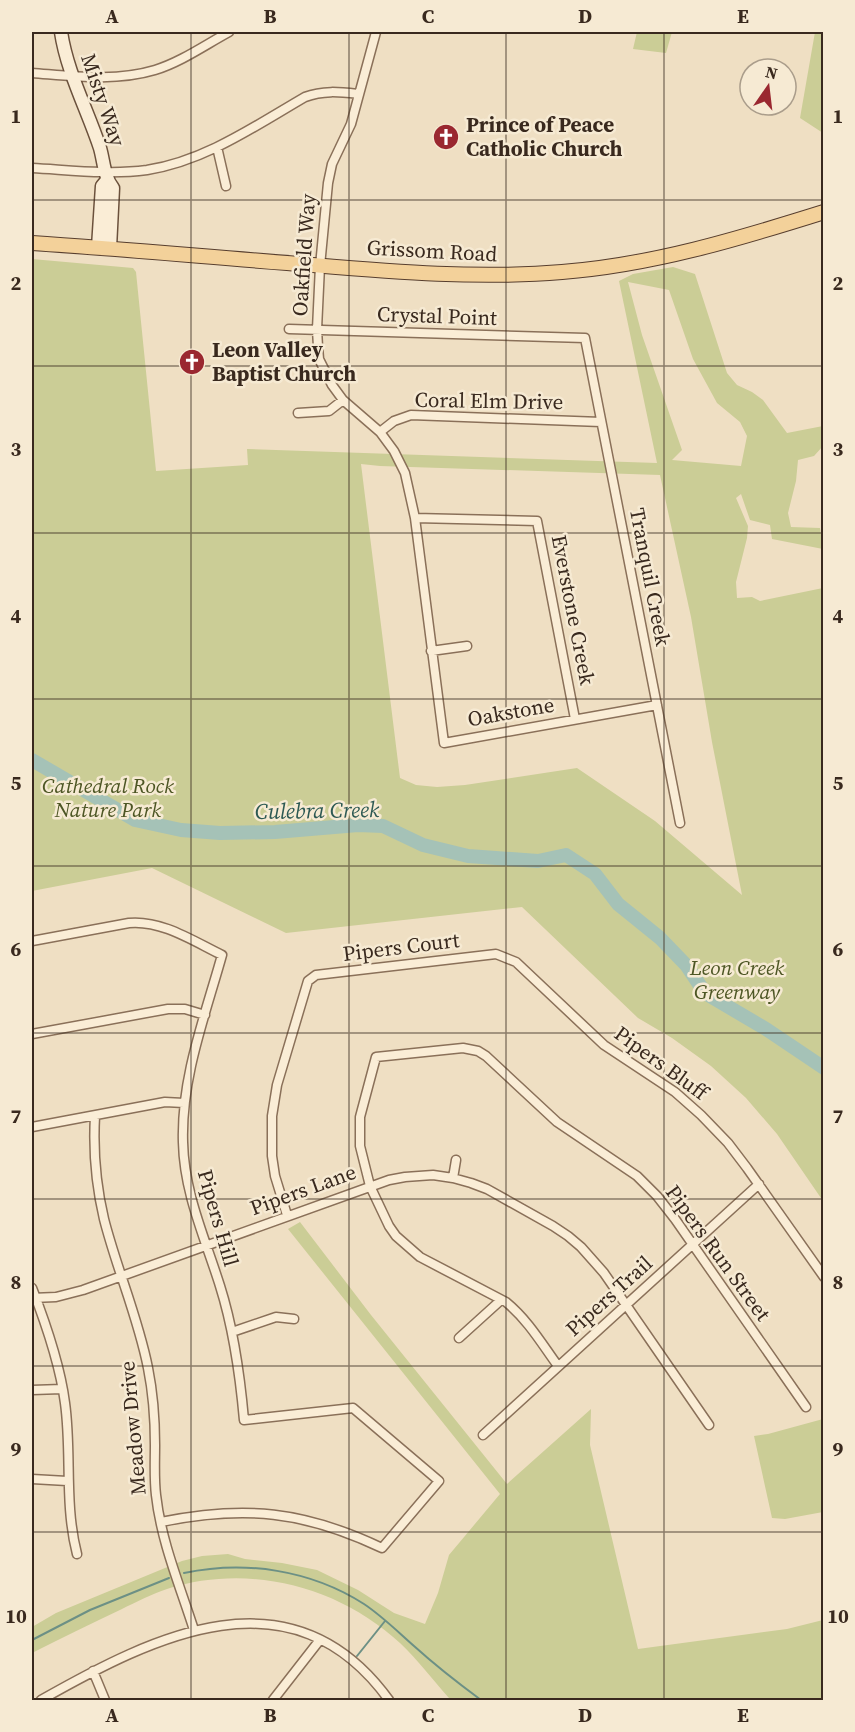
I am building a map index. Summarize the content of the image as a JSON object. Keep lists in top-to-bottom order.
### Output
{
  "streets": {
    "main road": ["Grissom Road"],
    "street": [
      "Misty Way",
      "Oakfield Way",
      "Crystal Point",
      "Coral Elm Drive",
      "Tranquil Creek",
      "Everstone Creek",
      "Oakstone",
      "Pipers Court",
      "Pipers Bluff",
      "Pipers Lane",
      "Pipers Hill",
      "Pipers Run Street",
      "Pipers Trail",
      "Meadow Drive"
    ]
  },
  "crossings": [
    ["Misty Way", "Grissom Road"],
    ["Grissom Road", "Oakfield Way"],
    ["Oakfield Way", "Crystal Point"],
    ["Oakfield Way", "Coral Elm Drive"],
    ["Oakfield Way", "Everstone Creek"],
    ["Oakfield Way", "Oakstone"],
    ["Crystal Point", "Tranquil Creek"],
    ["Coral Elm Drive", "Tranquil Creek"],
    ["Tranquil Creek", "Oakstone"],
    ["Everstone Creek", "Oakstone"],
    ["Pipers Court", "Pipers Bluff"],
    ["Pipers Court", "Pipers Lane"],
    ["Pipers Bluff", "Pipers Trail"],
    ["Pipers Lane", "Pipers Hill"],
    ["Pipers Lane", "Pipers Run Street"],
    ["Pipers Lane", "Pipers Trail"],
    ["Pipers Lane", "Meadow Drive"],
    ["Pipers Hill", "Meadow Drive"],
    ["Pipers Run Street", "Pipers Trail"]
  ],
  "water": ["Culebra Creek"],
  "parks": ["Cathedral Rock Nature Park", "Leon Creek Greenway"],
  "places": {
    "church": ["Prince of Peace Catholic Church", "Leon Valley Baptist Church"]
  },
  "north": "top",
  "grid": {
    "columns": [
      "A",
      "B",
      "C",
      "D",
      "E"
    ],
    "rows": [
      "1",
      "2",
      "3",
      "4",
      "5",
      "6",
      "7",
      "8",
      "9",
      "10"
    ]
  }
}
